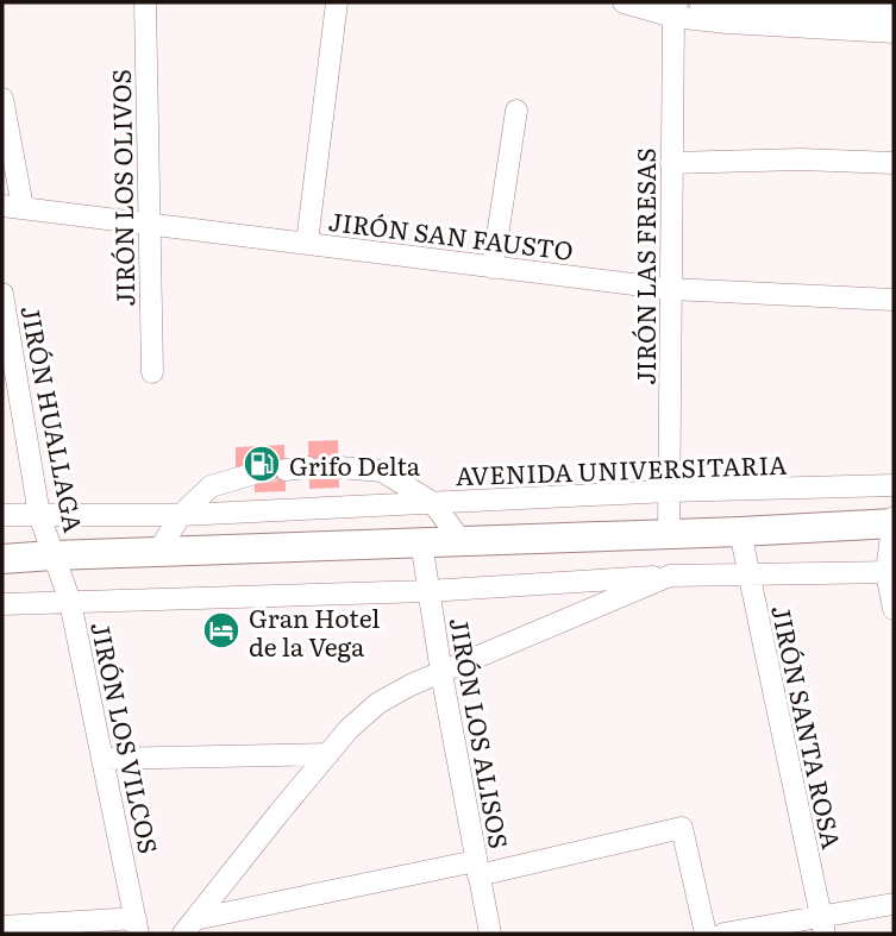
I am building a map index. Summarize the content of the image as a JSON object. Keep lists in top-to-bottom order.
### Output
{
  "streets": {
    "street": [
      "JIRÓN LOS OLIVOS",
      "JIRÓN SAN FAUSTO",
      "JIRÓN LAS FRESAS",
      "JIRÓN HUALLAGA",
      "AVENIDA UNIVERSITARIA",
      "JIRÓN SANTA ROSA",
      "JIRÓN LOS ALISOS",
      "JIRÓN LOS VILCOS"
    ]
  },
  "crossings": [
    ["JIRÓN LOS OLIVOS", "JIRÓN SAN FAUSTO"],
    ["JIRÓN SAN FAUSTO", "JIRÓN LAS FRESAS"],
    ["JIRÓN LAS FRESAS", "AVENIDA UNIVERSITARIA"],
    ["JIRÓN HUALLAGA", "AVENIDA UNIVERSITARIA"],
    ["JIRÓN HUALLAGA", "JIRÓN LOS VILCOS"]
  ],
  "places": {
    "fuel station": ["Grifo Delta"],
    "hotel": ["Gran Hotel de la Vega"]
  }
}
